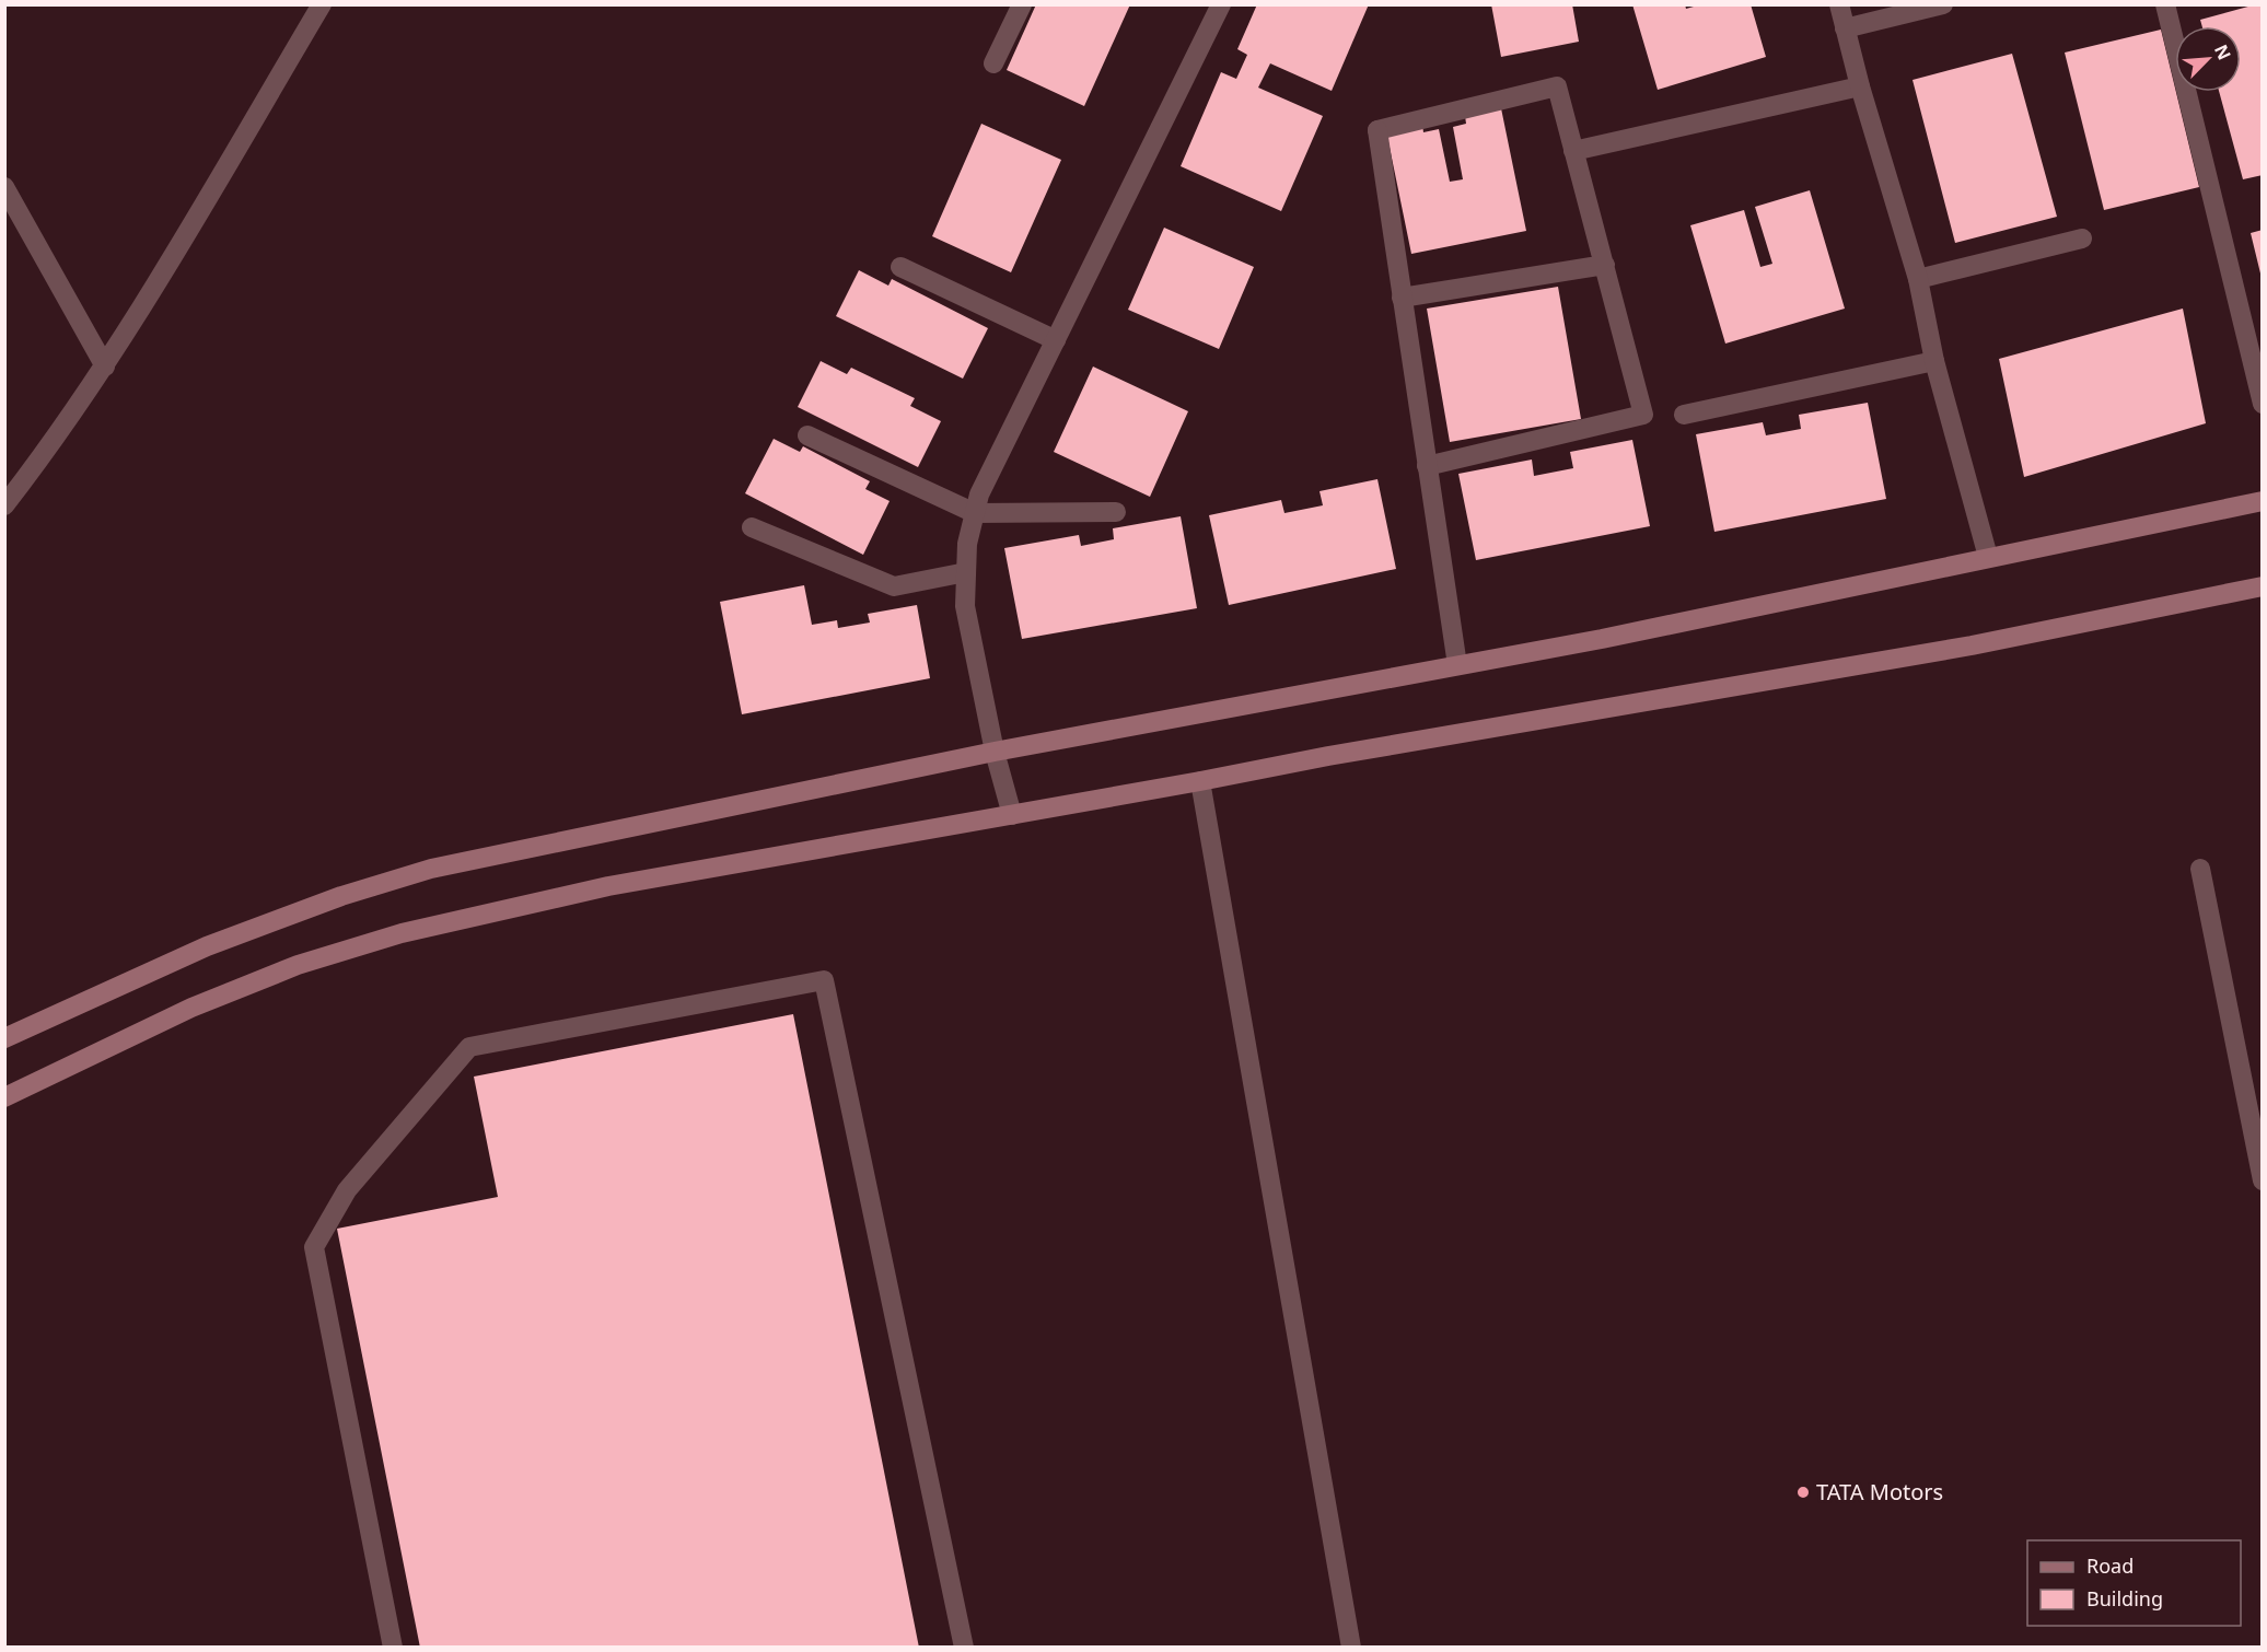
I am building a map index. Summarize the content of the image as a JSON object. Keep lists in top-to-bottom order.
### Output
{
  "places": ["TATA Motors"],
  "legend": ["Road", "Building"],
  "north": "top right"
}
